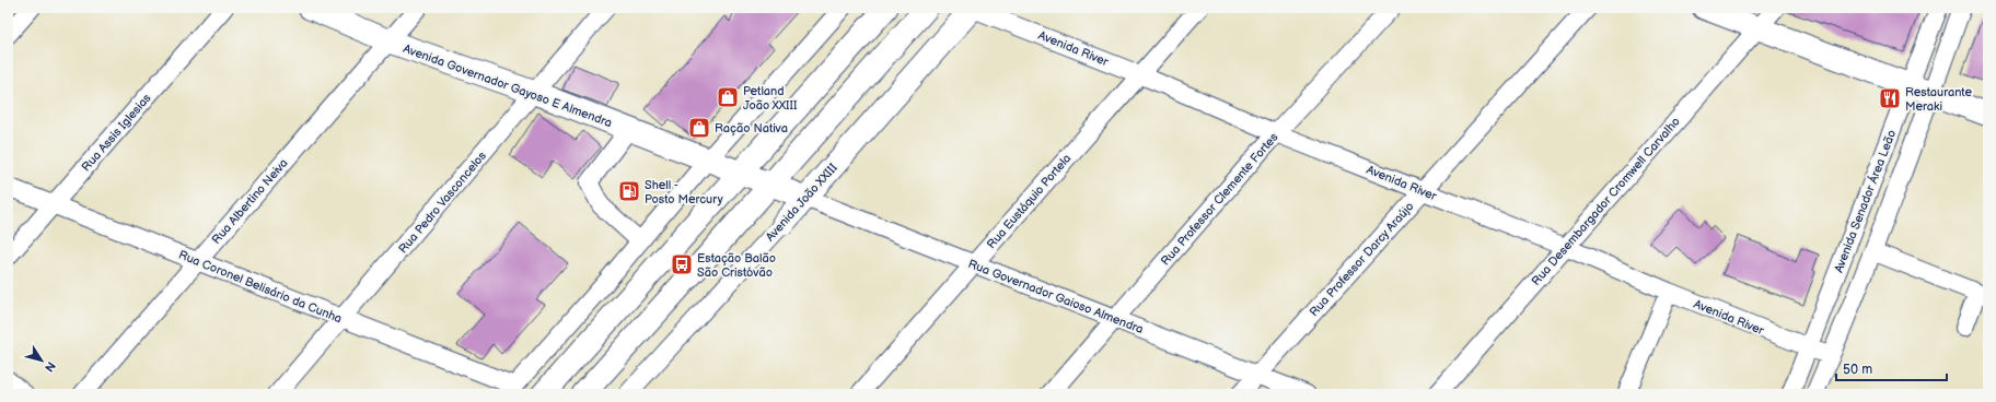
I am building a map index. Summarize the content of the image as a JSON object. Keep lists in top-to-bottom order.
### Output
{
  "streets": {
    "main road": ["Avenida Governador Gayoso E Almendra", "Avenida João XXIII"],
    "street": [
      "Avenida River",
      "Rua Assis Iglesias",
      "Rua Professor Clemente Fortes",
      "Rua Albertino Neiva",
      "Rua Eustáquio Portela",
      "Rua Desembargador Cromwell Carvalho",
      "Avenida Senador Área Leão",
      "Rua Pedro Vasconcelos",
      "Rua Professor Darcy Araújo",
      "Rua Coronel Belisário da Cunha",
      "Rua Governador Gaioso Almendra"
    ]
  },
  "crossings": [
    ["Avenida River", "Rua Professor Clemente Fortes"],
    ["Avenida River", "Rua Eustáquio Portela"],
    ["Avenida River", "Rua Desembargador Cromwell Carvalho"],
    ["Avenida River", "Avenida Senador Área Leão"],
    ["Avenida River", "Avenida João XXIII"],
    ["Avenida River", "Rua Professor Darcy Araújo"],
    ["Avenida Governador Gayoso E Almendra", "Rua Albertino Neiva"],
    ["Avenida Governador Gayoso E Almendra", "Rua Pedro Vasconcelos"],
    ["Avenida Governador Gayoso E Almendra", "Avenida João XXIII"],
    ["Avenida Governador Gayoso E Almendra", "Rua Governador Gaioso Almendra"],
    ["Rua Assis Iglesias", "Rua Coronel Belisário da Cunha"],
    ["Rua Professor Clemente Fortes", "Rua Governador Gaioso Almendra"],
    ["Rua Albertino Neiva", "Rua Coronel Belisário da Cunha"],
    ["Rua Eustáquio Portela", "Rua Governador Gaioso Almendra"],
    ["Rua Pedro Vasconcelos", "Rua Coronel Belisário da Cunha"],
    ["Avenida João XXIII", "Rua Governador Gaioso Almendra"],
    ["Rua Professor Darcy Araújo", "Rua Governador Gaioso Almendra"]
  ],
  "places": {
    "shop": ["Petland João XXIII", "Ração Nativa"],
    "restaurant": ["Restaurante Meraki"],
    "fuel station": ["Shell - Posto Mercury"],
    "bus stop": ["Estação Balão São Cristóvão"]
  },
  "scale_bar": "50 m",
  "north": "bottom right"
}
